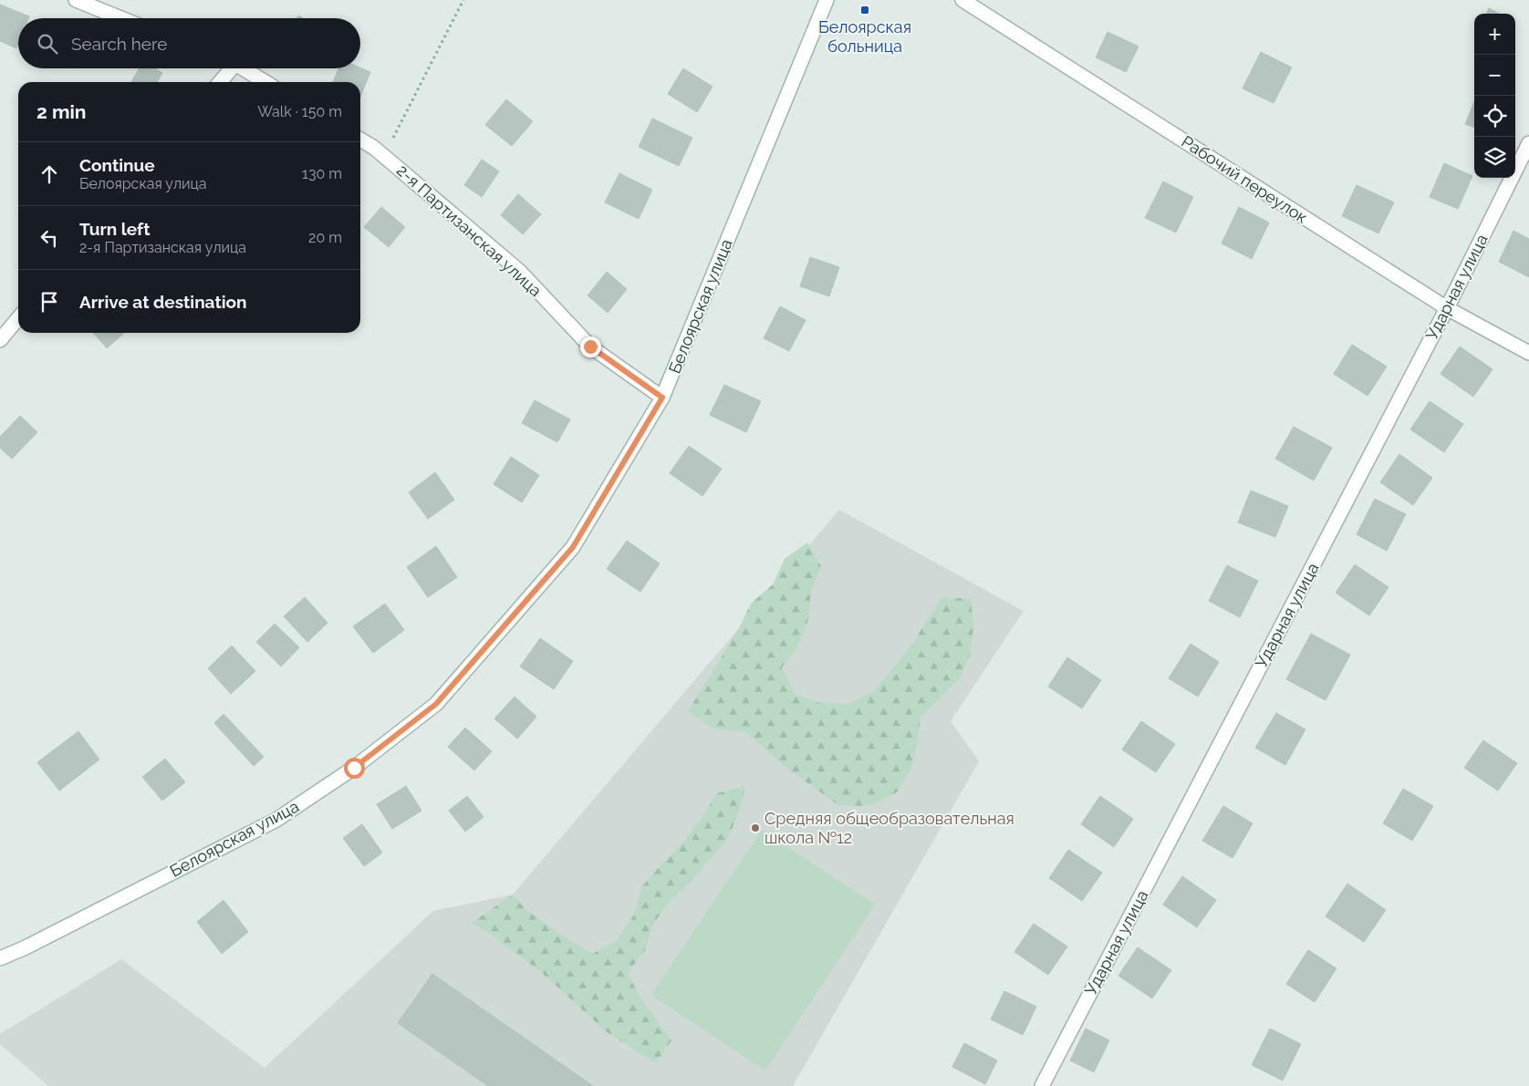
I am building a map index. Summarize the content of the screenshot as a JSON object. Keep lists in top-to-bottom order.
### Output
{
  "streets": {
    "street": [
      "Рабочий переулок",
      "2-я Партизанская улица",
      "Ударная улица",
      "Белоярская улица"
    ]
  },
  "crossings": [
    ["Рабочий переулок", "Ударная улица"],
    ["2-я Партизанская улица", "Белоярская улица"]
  ],
  "places": {
    "transit": ["Белоярская больница"],
    "other": ["Средняя общеобразовательная школа №12"]
  },
  "page": {
    "map_buttons": ["+", "−"],
    "search": "Search here",
    "heading": ["2 min", "Walk · 150 m"],
    "list": [
      ["Continue", "Белоярская улица", "130 m"],
      ["Turn left", "2-я Партизанская улица", "20 m"],
      "Arrive at destination"
    ]
  }
}
